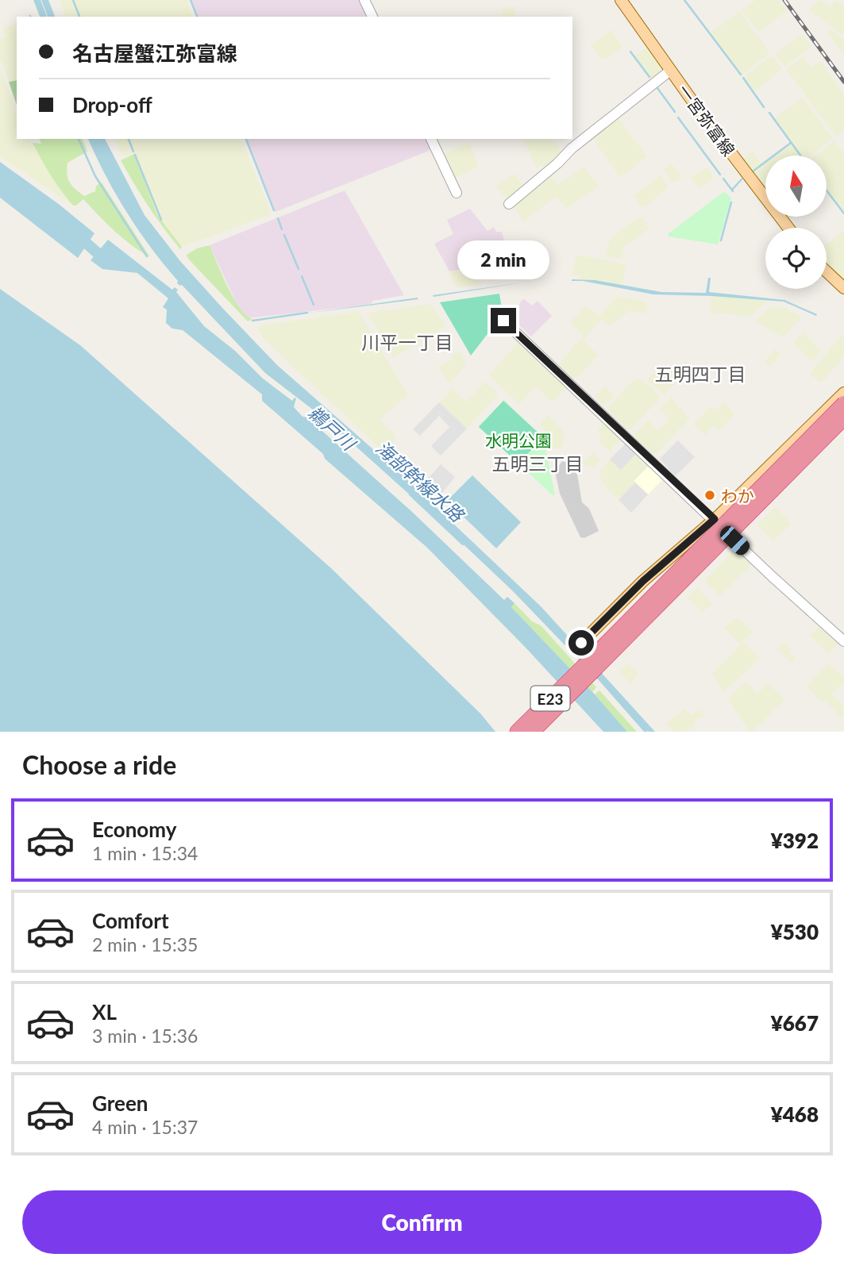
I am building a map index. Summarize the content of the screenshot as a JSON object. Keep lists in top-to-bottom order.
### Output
{
  "streets": {
    "highway": ["E23"],
    "main road": ["一宮弥富線"]
  },
  "districts": ["川平一丁目", "五明四丁目", "五明三丁目"],
  "water": ["鵜戸川", "海部幹線水路"],
  "parks": ["水明公園"],
  "places": ["わか"],
  "north": "top",
  "page": {
    "banner": ["名古屋蟹江弥富線", "Drop-off"],
    "bubble": "2 min",
    "heading": "Choose a ride",
    "list": [
      {
        "name": "Economy",
        "note": "1 min · 15:34",
        "value": "¥392"
      },
      {
        "name": "Comfort",
        "note": "2 min · 15:35",
        "value": "¥530"
      },
      {
        "name": "XL",
        "note": "3 min · 15:36",
        "value": "¥667"
      },
      {
        "name": "Green",
        "note": "4 min · 15:37",
        "value": "¥468"
      }
    ],
    "buttons": "Confirm"
  }
}
